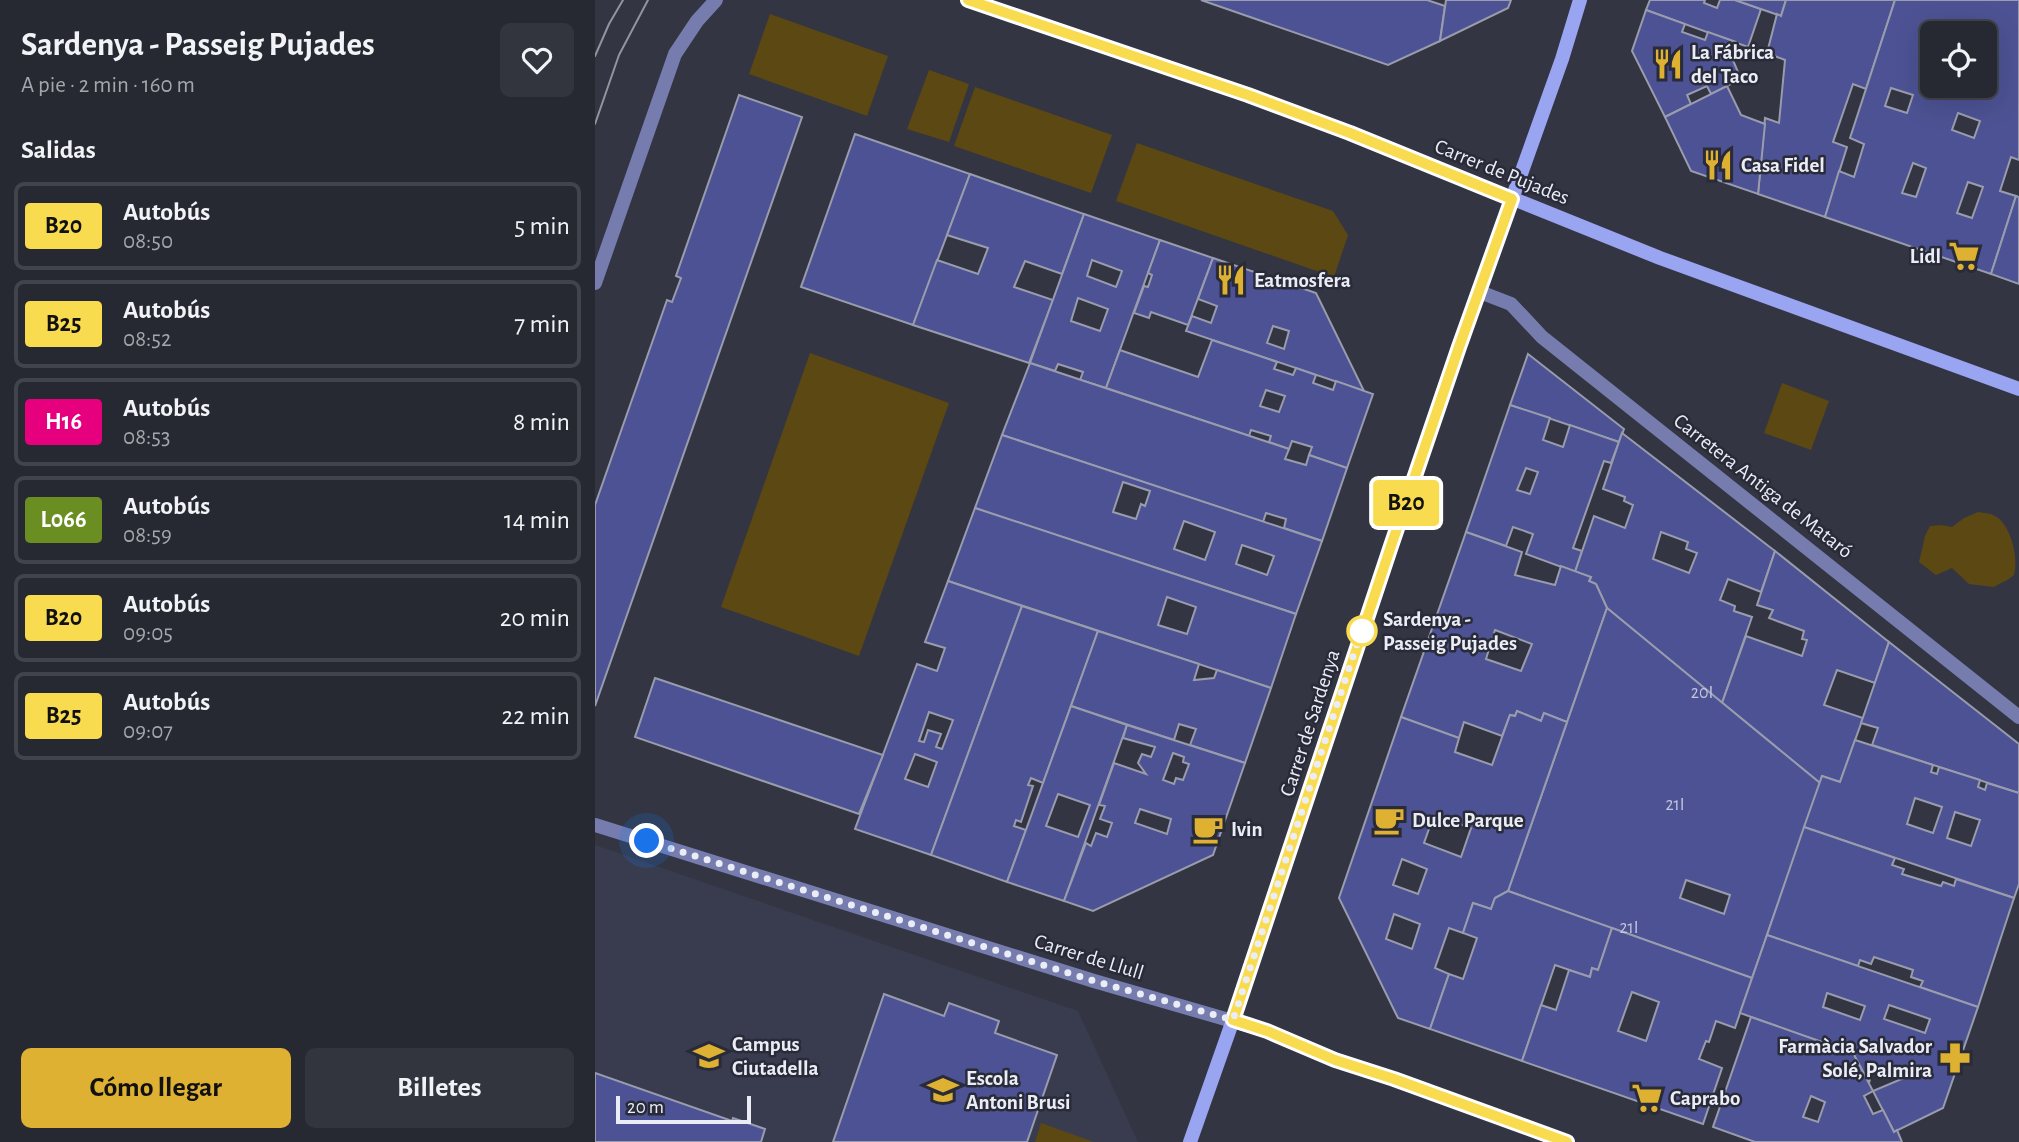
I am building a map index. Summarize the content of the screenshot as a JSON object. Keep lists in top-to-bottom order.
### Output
{
  "streets": {
    "street": [
      "Carrer de Pujades",
      "Carretera Antiga de Mataró",
      "Carrer de Sardenya",
      "Carrer de Llull"
    ]
  },
  "crossings": [
    ["Carrer de Pujades", "Carrer de Sardenya"],
    ["Carretera Antiga de Mataró", "Carrer de Sardenya"],
    ["Carrer de Sardenya", "Carrer de Llull"]
  ],
  "places": {
    "restaurant": ["La Fábrica del Taco", "Casa Fidel", "Eatmosfera"],
    "supermarket": ["Lidl", "Caprabo"],
    "other": ["Sardenya - Passeig Pujades"],
    "cafe": ["Dulce Parque", "Ivin"],
    "school or university": ["Campus Ciutadella", "Escola Antoni Brusi"],
    "pharmacy": ["Farmàcia Salvador Solé, Palmira"]
  },
  "lines": ["bus line B20"],
  "house_numbers": ["20I", "21I", "21I"],
  "scale_bar": "20 m",
  "page": {
    "heading": [
      ["Sardenya - Passeig Pujades", "A pie · 2 min · 160 m"],
      "Salidas"
    ],
    "on_map": "B20",
    "list": [
      {
        "mark": "B20",
        "name": "Autobús",
        "note": "08:50",
        "value": "5 min"
      },
      {
        "mark": "B25",
        "name": "Autobús",
        "note": "08:52",
        "value": "7 min"
      },
      {
        "mark": "H16",
        "name": "Autobús",
        "note": "08:53",
        "value": "8 min"
      },
      {
        "mark": "L066",
        "name": "Autobús",
        "note": "08:59",
        "value": "14 min"
      },
      {
        "mark": "B20",
        "name": "Autobús",
        "note": "09:05",
        "value": "20 min"
      },
      {
        "mark": "B25",
        "name": "Autobús",
        "note": "09:07",
        "value": "22 min"
      }
    ],
    "buttons": ["Cómo llegar", "Billetes"],
    "scale": "20 m"
  }
}
